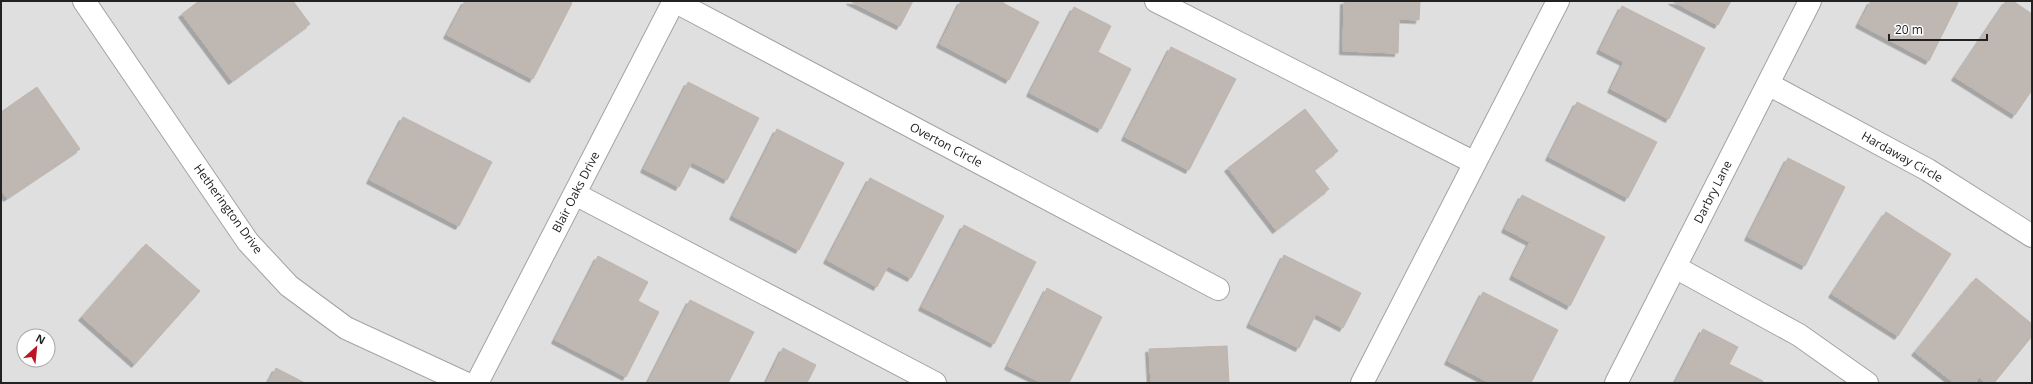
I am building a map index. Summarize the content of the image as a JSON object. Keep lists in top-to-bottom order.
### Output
{
  "streets": {
    "street": [
      "Overton Circle",
      "Hardaway Circle",
      "Blair Oaks Drive",
      "Darbry Lane",
      "Hetherington Drive"
    ]
  },
  "crossings": [
    ["Overton Circle", "Blair Oaks Drive"],
    ["Hardaway Circle", "Darbry Lane"]
  ],
  "scale_bar": "20 m",
  "north": "top right"
}
